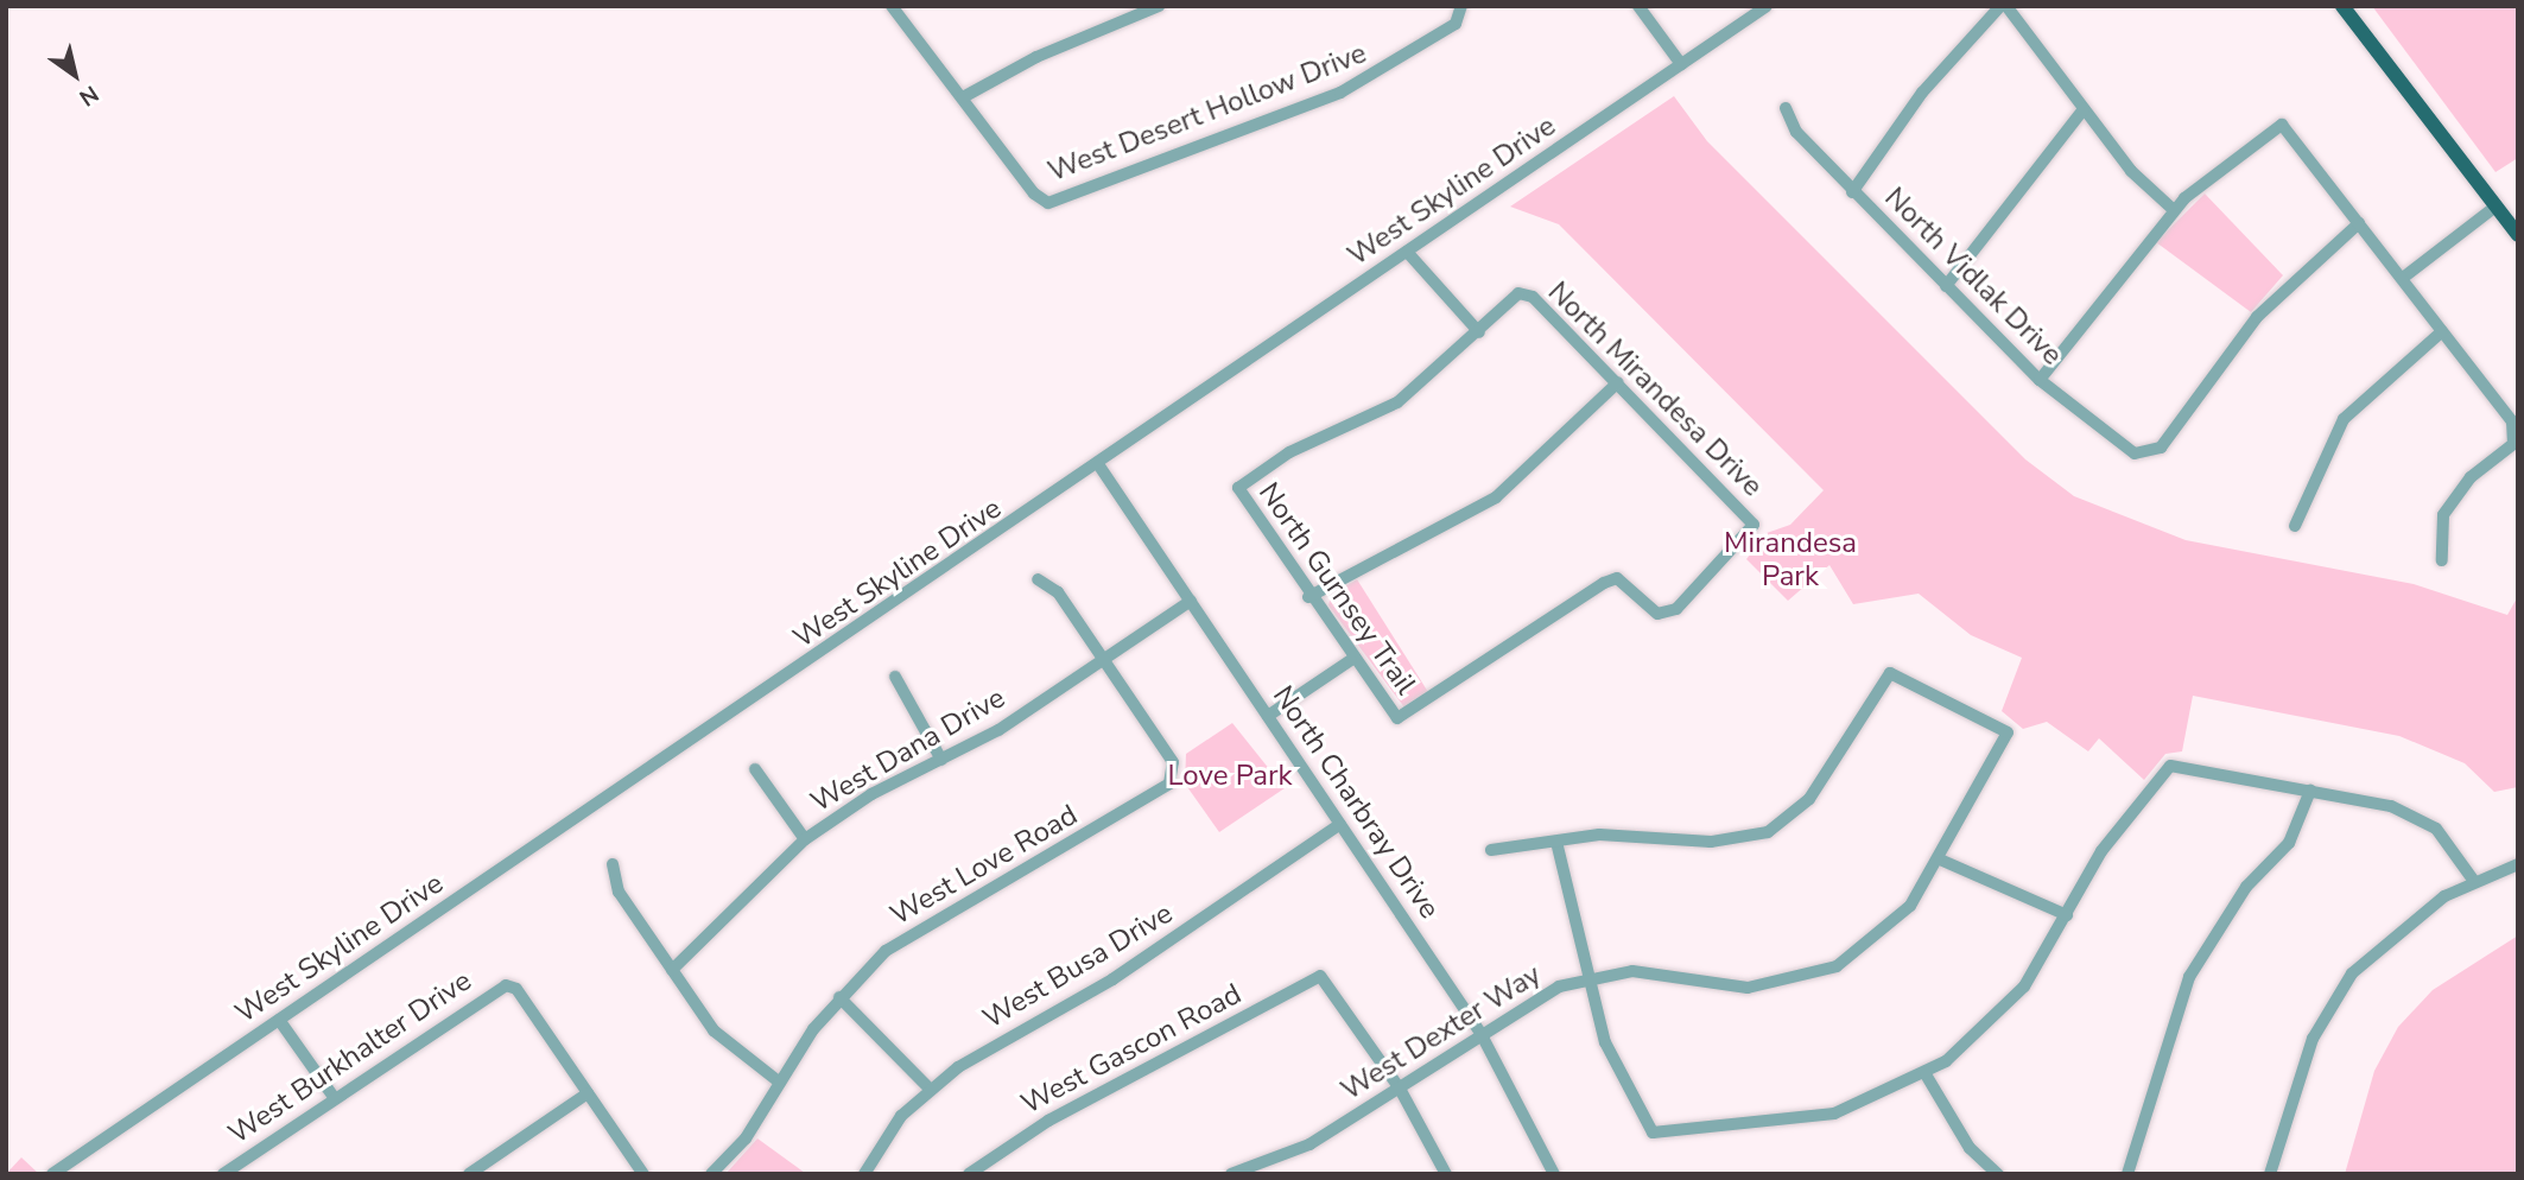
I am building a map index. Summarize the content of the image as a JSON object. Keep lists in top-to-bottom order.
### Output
{
  "streets": {
    "street": [
      "West Desert Hollow Drive",
      "West Skyline Drive",
      "North Vidlak Drive",
      "North Mirandesa Drive",
      "North Gurnsey Trail",
      "West Dana Drive",
      "North Charbray Drive",
      "West Love Road",
      "West Busa Drive",
      "West Dexter Way",
      "West Gascon Road",
      "West Burkhalter Drive"
    ]
  },
  "crossings": [
    ["West Skyline Drive", "North Charbray Drive"],
    ["North Mirandesa Drive", "North Gurnsey Trail"],
    ["West Dana Drive", "North Charbray Drive"],
    ["West Dana Drive", "West Love Road"],
    ["North Charbray Drive", "West Busa Drive"],
    ["North Charbray Drive", "West Dexter Way"],
    ["West Dexter Way", "West Gascon Road"]
  ],
  "parks": ["Mirandesa Park", "Love Park"],
  "north": "bottom right"
}
